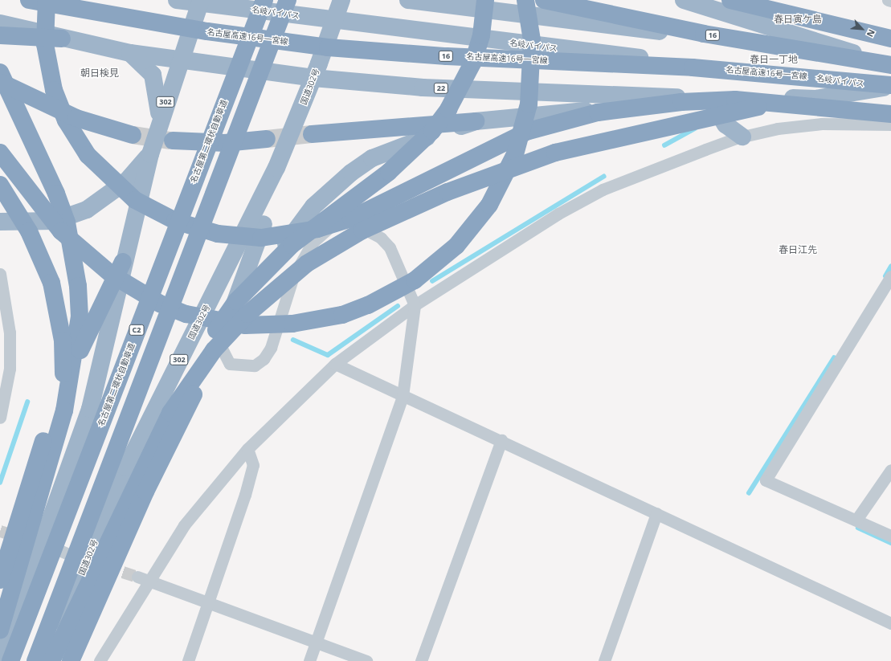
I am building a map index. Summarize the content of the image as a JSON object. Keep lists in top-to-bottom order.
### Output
{
  "streets": {
    "highway": [
      "名岐バイパス",
      "16",
      "名古屋高速16号一宮線",
      "国道302号",
      "22",
      "302",
      "名古屋第二環状自動車道",
      "C2"
    ]
  },
  "crossings": [
    ["名岐バイパス", "名古屋高速16号一宮線"],
    ["名岐バイパス", "22"],
    ["名古屋高速16号一宮線", "22"],
    ["国道302号", "22"],
    ["22", "302"]
  ],
  "districts": [
    "春日寅ケ島",
    "春日一丁地",
    "朝日検見",
    "春日江先"
  ],
  "north": "bottom right"
}
